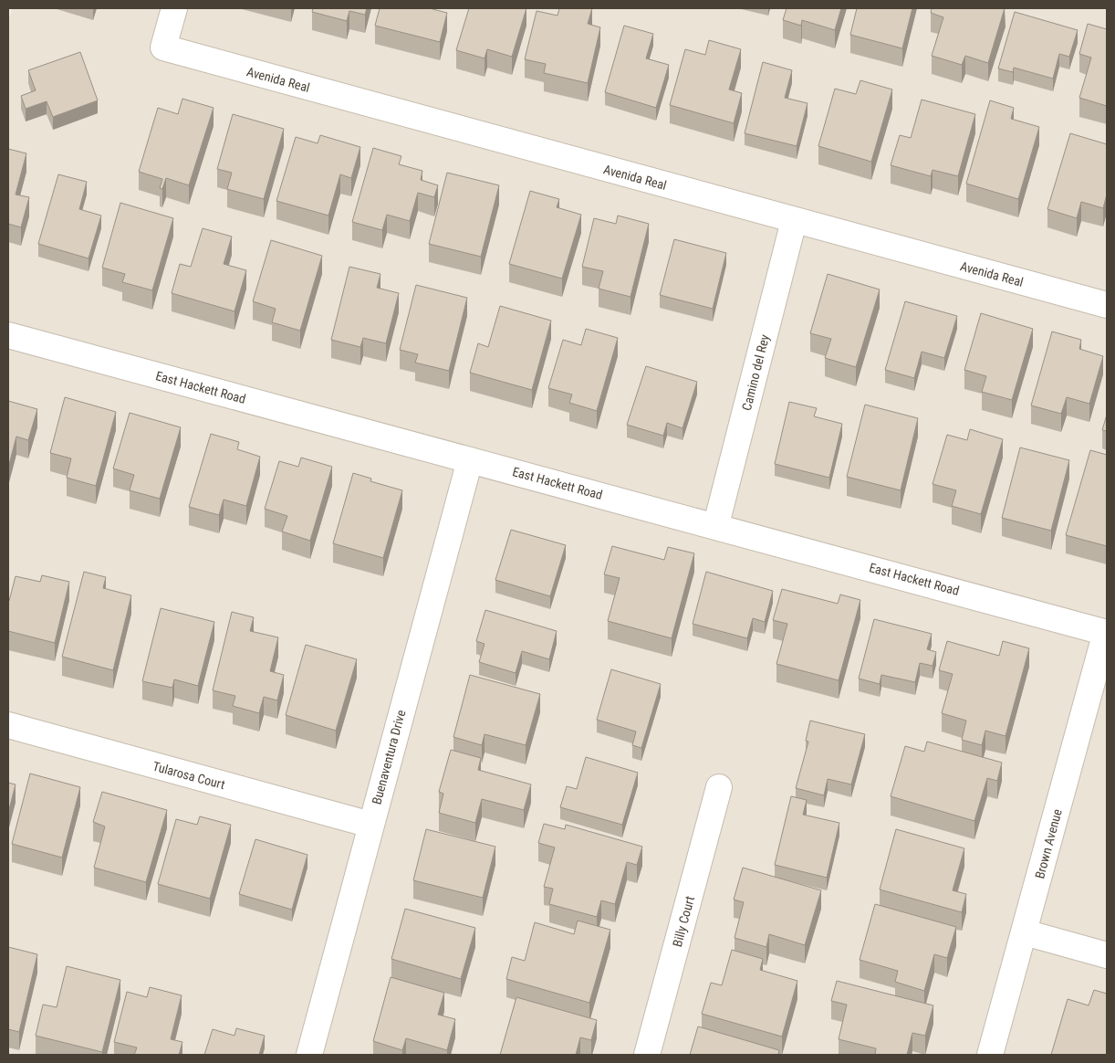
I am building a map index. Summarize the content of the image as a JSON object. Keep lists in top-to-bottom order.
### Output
{
  "streets": {
    "street": [
      "Avenida Real",
      "Camino del Rey",
      "East Hackett Road",
      "Buenaventura Drive",
      "Tularosa Court",
      "Brown Avenue",
      "Billy Court"
    ]
  },
  "crossings": [
    ["Avenida Real", "Camino del Rey"],
    ["Camino del Rey", "East Hackett Road"],
    ["East Hackett Road", "Buenaventura Drive"],
    ["East Hackett Road", "Brown Avenue"],
    ["Buenaventura Drive", "Tularosa Court"]
  ]
}
